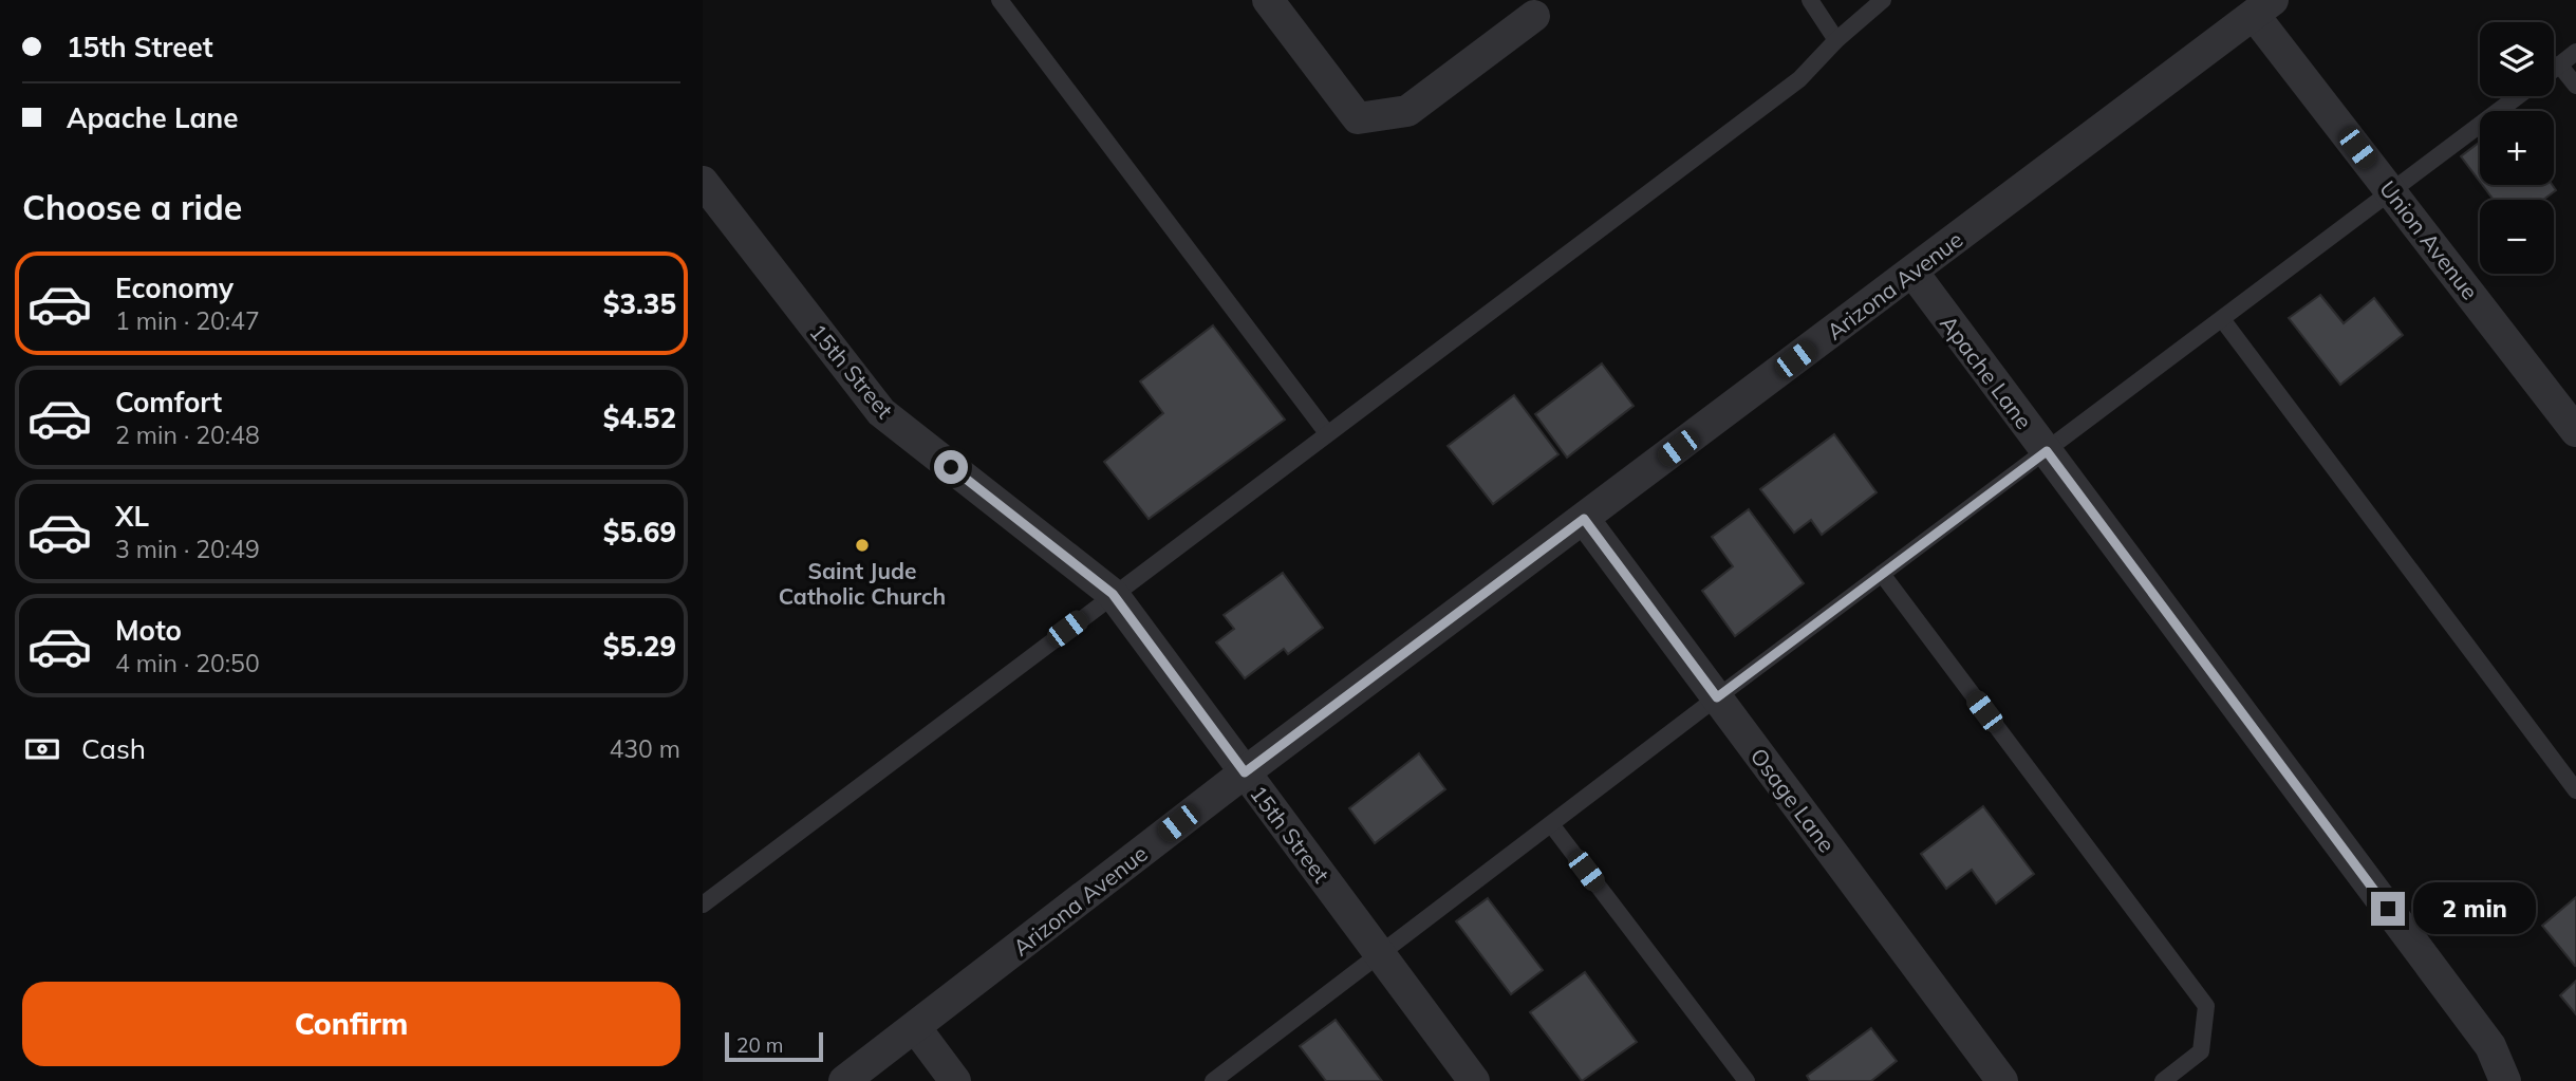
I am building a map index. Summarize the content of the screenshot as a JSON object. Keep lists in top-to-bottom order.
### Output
{
  "streets": {
    "street": [
      "Union Avenue",
      "Arizona Avenue",
      "15th Street",
      "Apache Lane",
      "Osage Lane"
    ]
  },
  "crossings": [
    ["Union Avenue", "Arizona Avenue"],
    ["Arizona Avenue", "15th Street"],
    ["Arizona Avenue", "Apache Lane"],
    ["Arizona Avenue", "Osage Lane"]
  ],
  "places": ["Saint Jude Catholic Church"],
  "scale_bar": "20 m",
  "page": {
    "banner": ["15th Street", "Apache Lane"],
    "map_buttons": ["+", "−"],
    "heading": "Choose a ride",
    "list": [
      {
        "name": "Economy",
        "note": "1 min · 20:47",
        "value": "$3.35"
      },
      {
        "name": "Comfort",
        "note": "2 min · 20:48",
        "value": "$4.52"
      },
      {
        "name": "XL",
        "note": "3 min · 20:49",
        "value": "$5.69"
      },
      {
        "name": "Moto",
        "note": "4 min · 20:50",
        "value": "$5.29"
      }
    ],
    "pay": ["Cash", "430 m"],
    "bubble": "2 min",
    "buttons": "Confirm",
    "scale": "20 m"
  }
}
